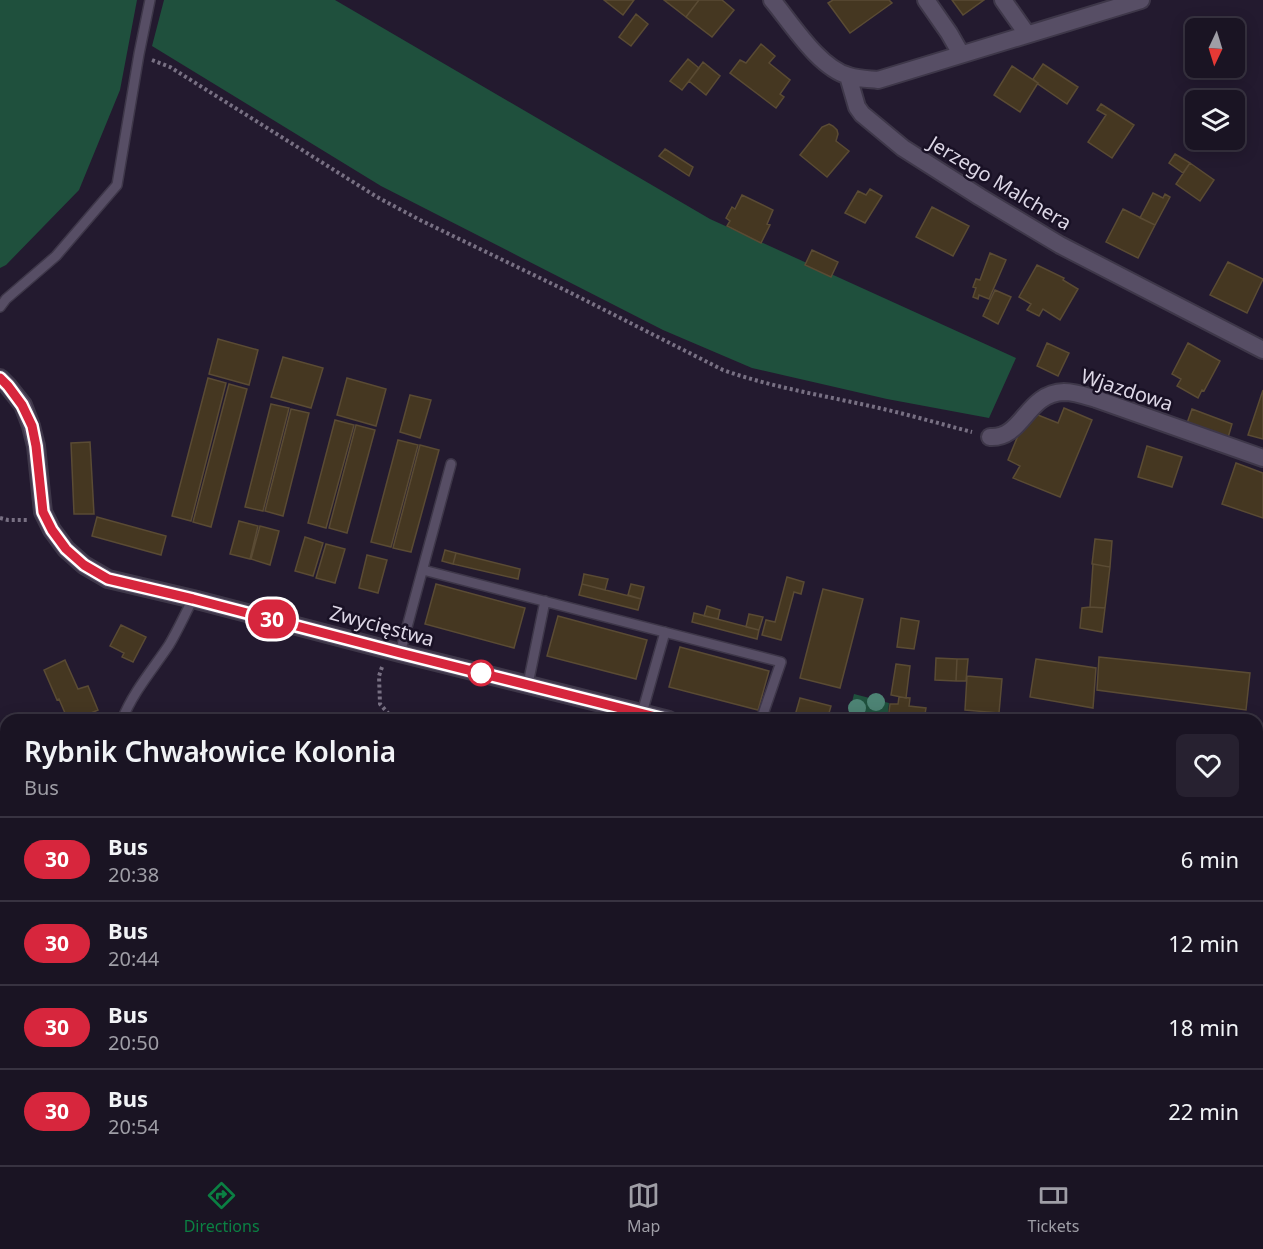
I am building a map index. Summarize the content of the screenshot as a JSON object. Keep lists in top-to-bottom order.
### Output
{
  "streets": {
    "street": ["Jerzego Malchera", "Wjazdowa", "Zwycięstwa"]
  },
  "lines": ["bus line 30"],
  "north": "bottom",
  "page": {
    "on_map": "30",
    "heading": ["Rybnik Chwałowice Kolonia", "Bus"],
    "list": [
      {
        "mark": "30",
        "name": "Bus",
        "note": "20:38",
        "value": "6 min"
      },
      {
        "mark": "30",
        "name": "Bus",
        "note": "20:44",
        "value": "12 min"
      },
      {
        "mark": "30",
        "name": "Bus",
        "note": "20:50",
        "value": "18 min"
      },
      {
        "mark": "30",
        "name": "Bus",
        "note": "20:54",
        "value": "22 min"
      }
    ],
    "tabs": ["Directions", "Map", "Tickets"]
  }
}
